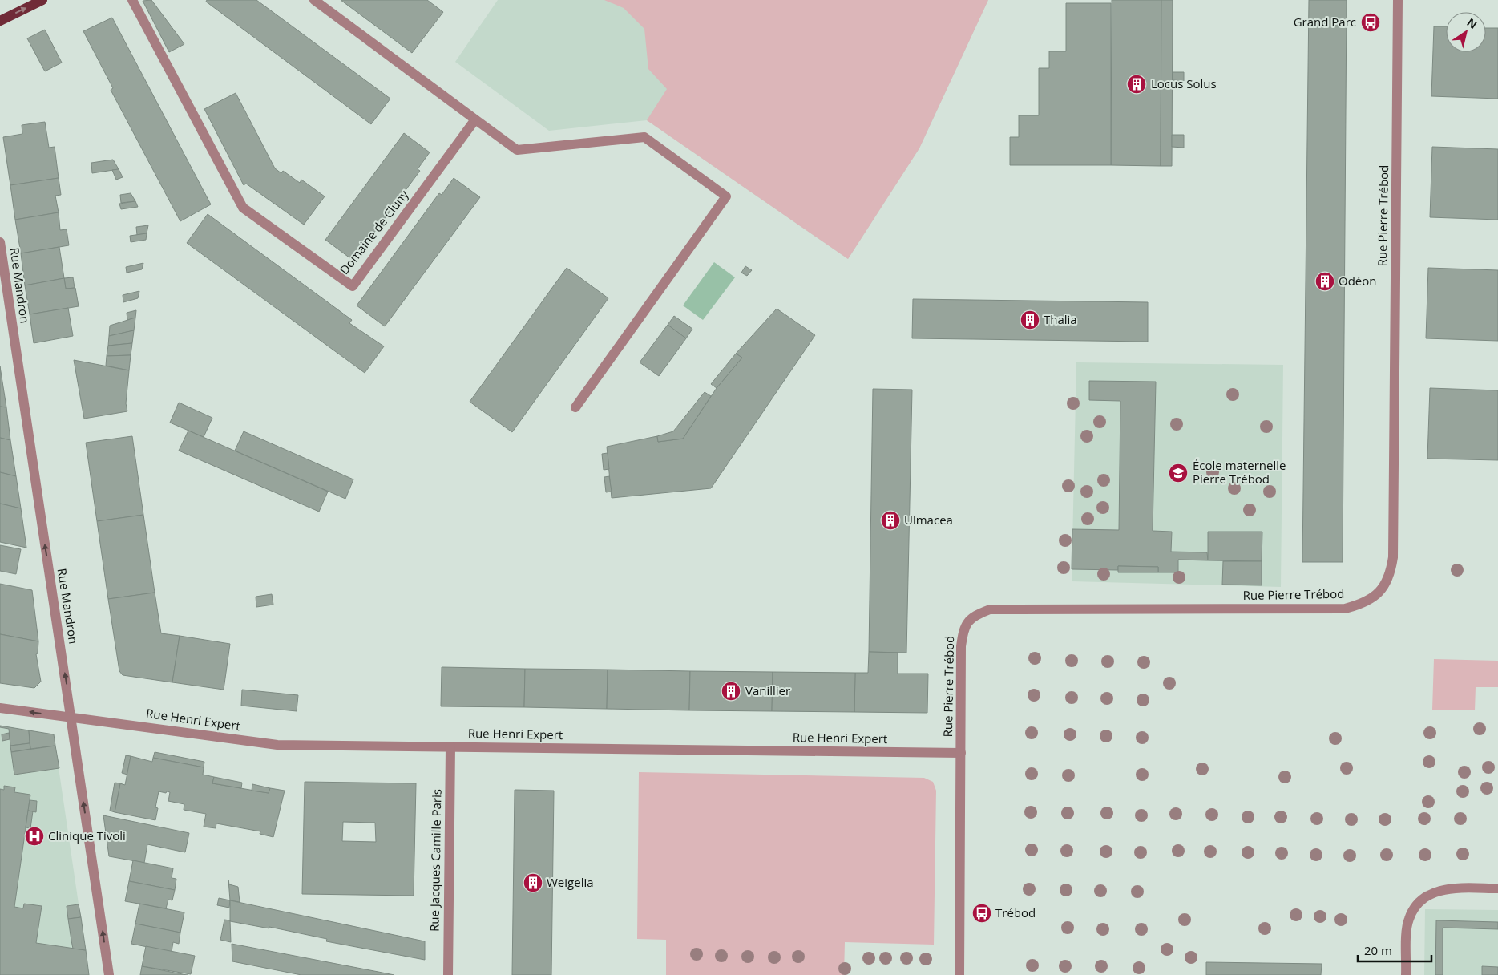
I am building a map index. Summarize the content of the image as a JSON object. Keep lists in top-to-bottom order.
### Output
{
  "streets": {
    "street": [
      "Rue Pierre Trébod",
      "Domaine de Cluny",
      "Rue Mandron",
      "Rue Henri Expert",
      "Rue Jacques Camille Paris"
    ]
  },
  "crossings": [
    ["Rue Pierre Trébod", "Rue Henri Expert"],
    ["Rue Mandron", "Rue Henri Expert"],
    ["Rue Henri Expert", "Rue Jacques Camille Paris"]
  ],
  "one_way": ["Rue Mandron"],
  "places": {
    "bus stop": ["Grand Parc", "Trébod"],
    "building": [
      "Locus Solus",
      "Odéon",
      "Thalia",
      "Ulmacea",
      "Vanillier",
      "Weigelia"
    ],
    "school or university": ["École maternelle Pierre Trébod"],
    "hospital": ["Clinique Tivoli"]
  },
  "scale_bar": "20 m",
  "north": "top right"
}
